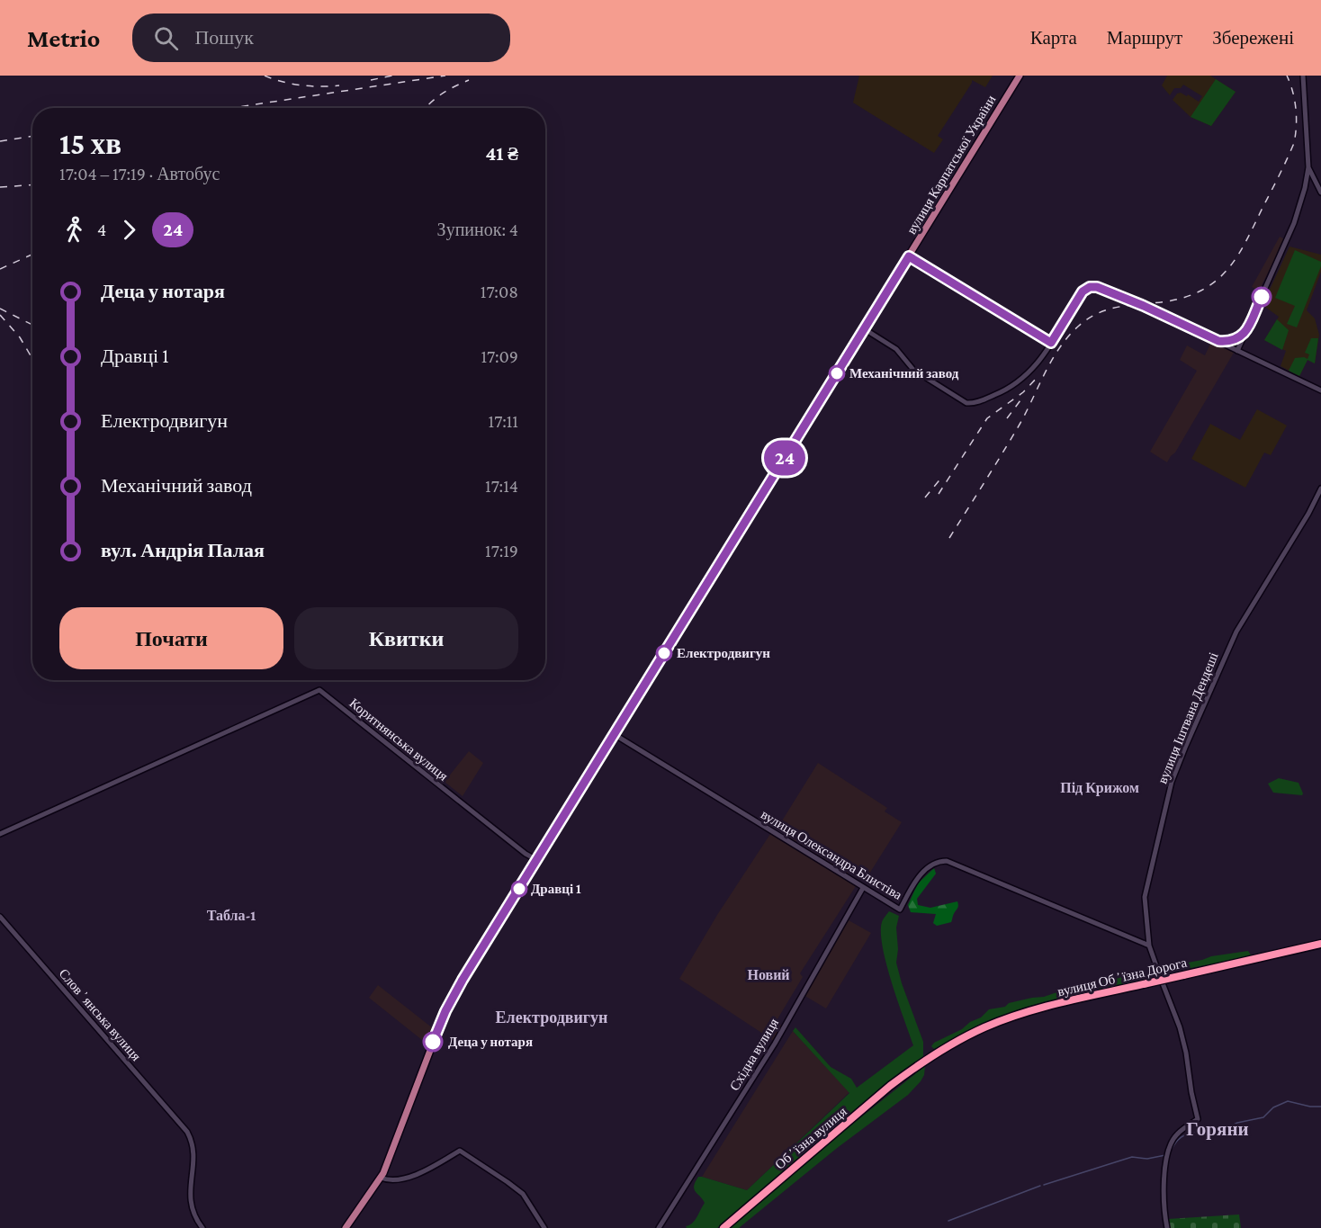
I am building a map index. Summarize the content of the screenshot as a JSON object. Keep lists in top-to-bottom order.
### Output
{
  "streets": {
    "highway": ["вулиця Обʼїзна Дорога", "Обʼїзна вулиця"],
    "main road": ["вулиця Карпатської України"],
    "street": [
      "вулиця Іштвана Дендеші",
      "Коритнянська вулиця",
      "вулиця Олександра Блистіва",
      "Словʼянська вулиця",
      "Східна вулиця"
    ]
  },
  "crossings": [
    ["вулиця Карпатської України", "Коритнянська вулиця"],
    ["вулиця Карпатської України", "вулиця Олександра Блистіва"],
    ["вулиця Іштвана Дендеші", "вулиця Олександра Блистіва"],
    ["вулиця Олександра Блистіва", "Східна вулиця"],
    ["вулиця Обʼїзна Дорога", "Обʼїзна вулиця"]
  ],
  "districts": [
    "Під Крижом",
    "Табла-1",
    "Новий",
    "Електродвигун",
    "Горяни"
  ],
  "places": [
    "Механічний завод",
    "Електродвигун",
    "Дравці 1",
    "Деца у нотаря"
  ],
  "lines": ["bus line 24"],
  "page": {
    "header": "Metrio",
    "search": "Пошук",
    "nav": ["Карта", "Маршрут", "Збережені"],
    "on_map": "24",
    "heading": ["15 хв", "17:04 – 17:19 · Автобус", "41 ₴"],
    "legs": ["4", "24", "Зупинок: 4"],
    "list": [
      {
        "name": "Деца у нотаря",
        "value": "17:08"
      },
      {
        "name": "Дравці 1",
        "value": "17:09"
      },
      {
        "name": "Електродвигун",
        "value": "17:11"
      },
      {
        "name": "Механічний завод",
        "value": "17:14"
      },
      {
        "name": "вул. Андрія Палая",
        "value": "17:19"
      }
    ],
    "buttons": ["Почати", "Квитки"]
  }
}
